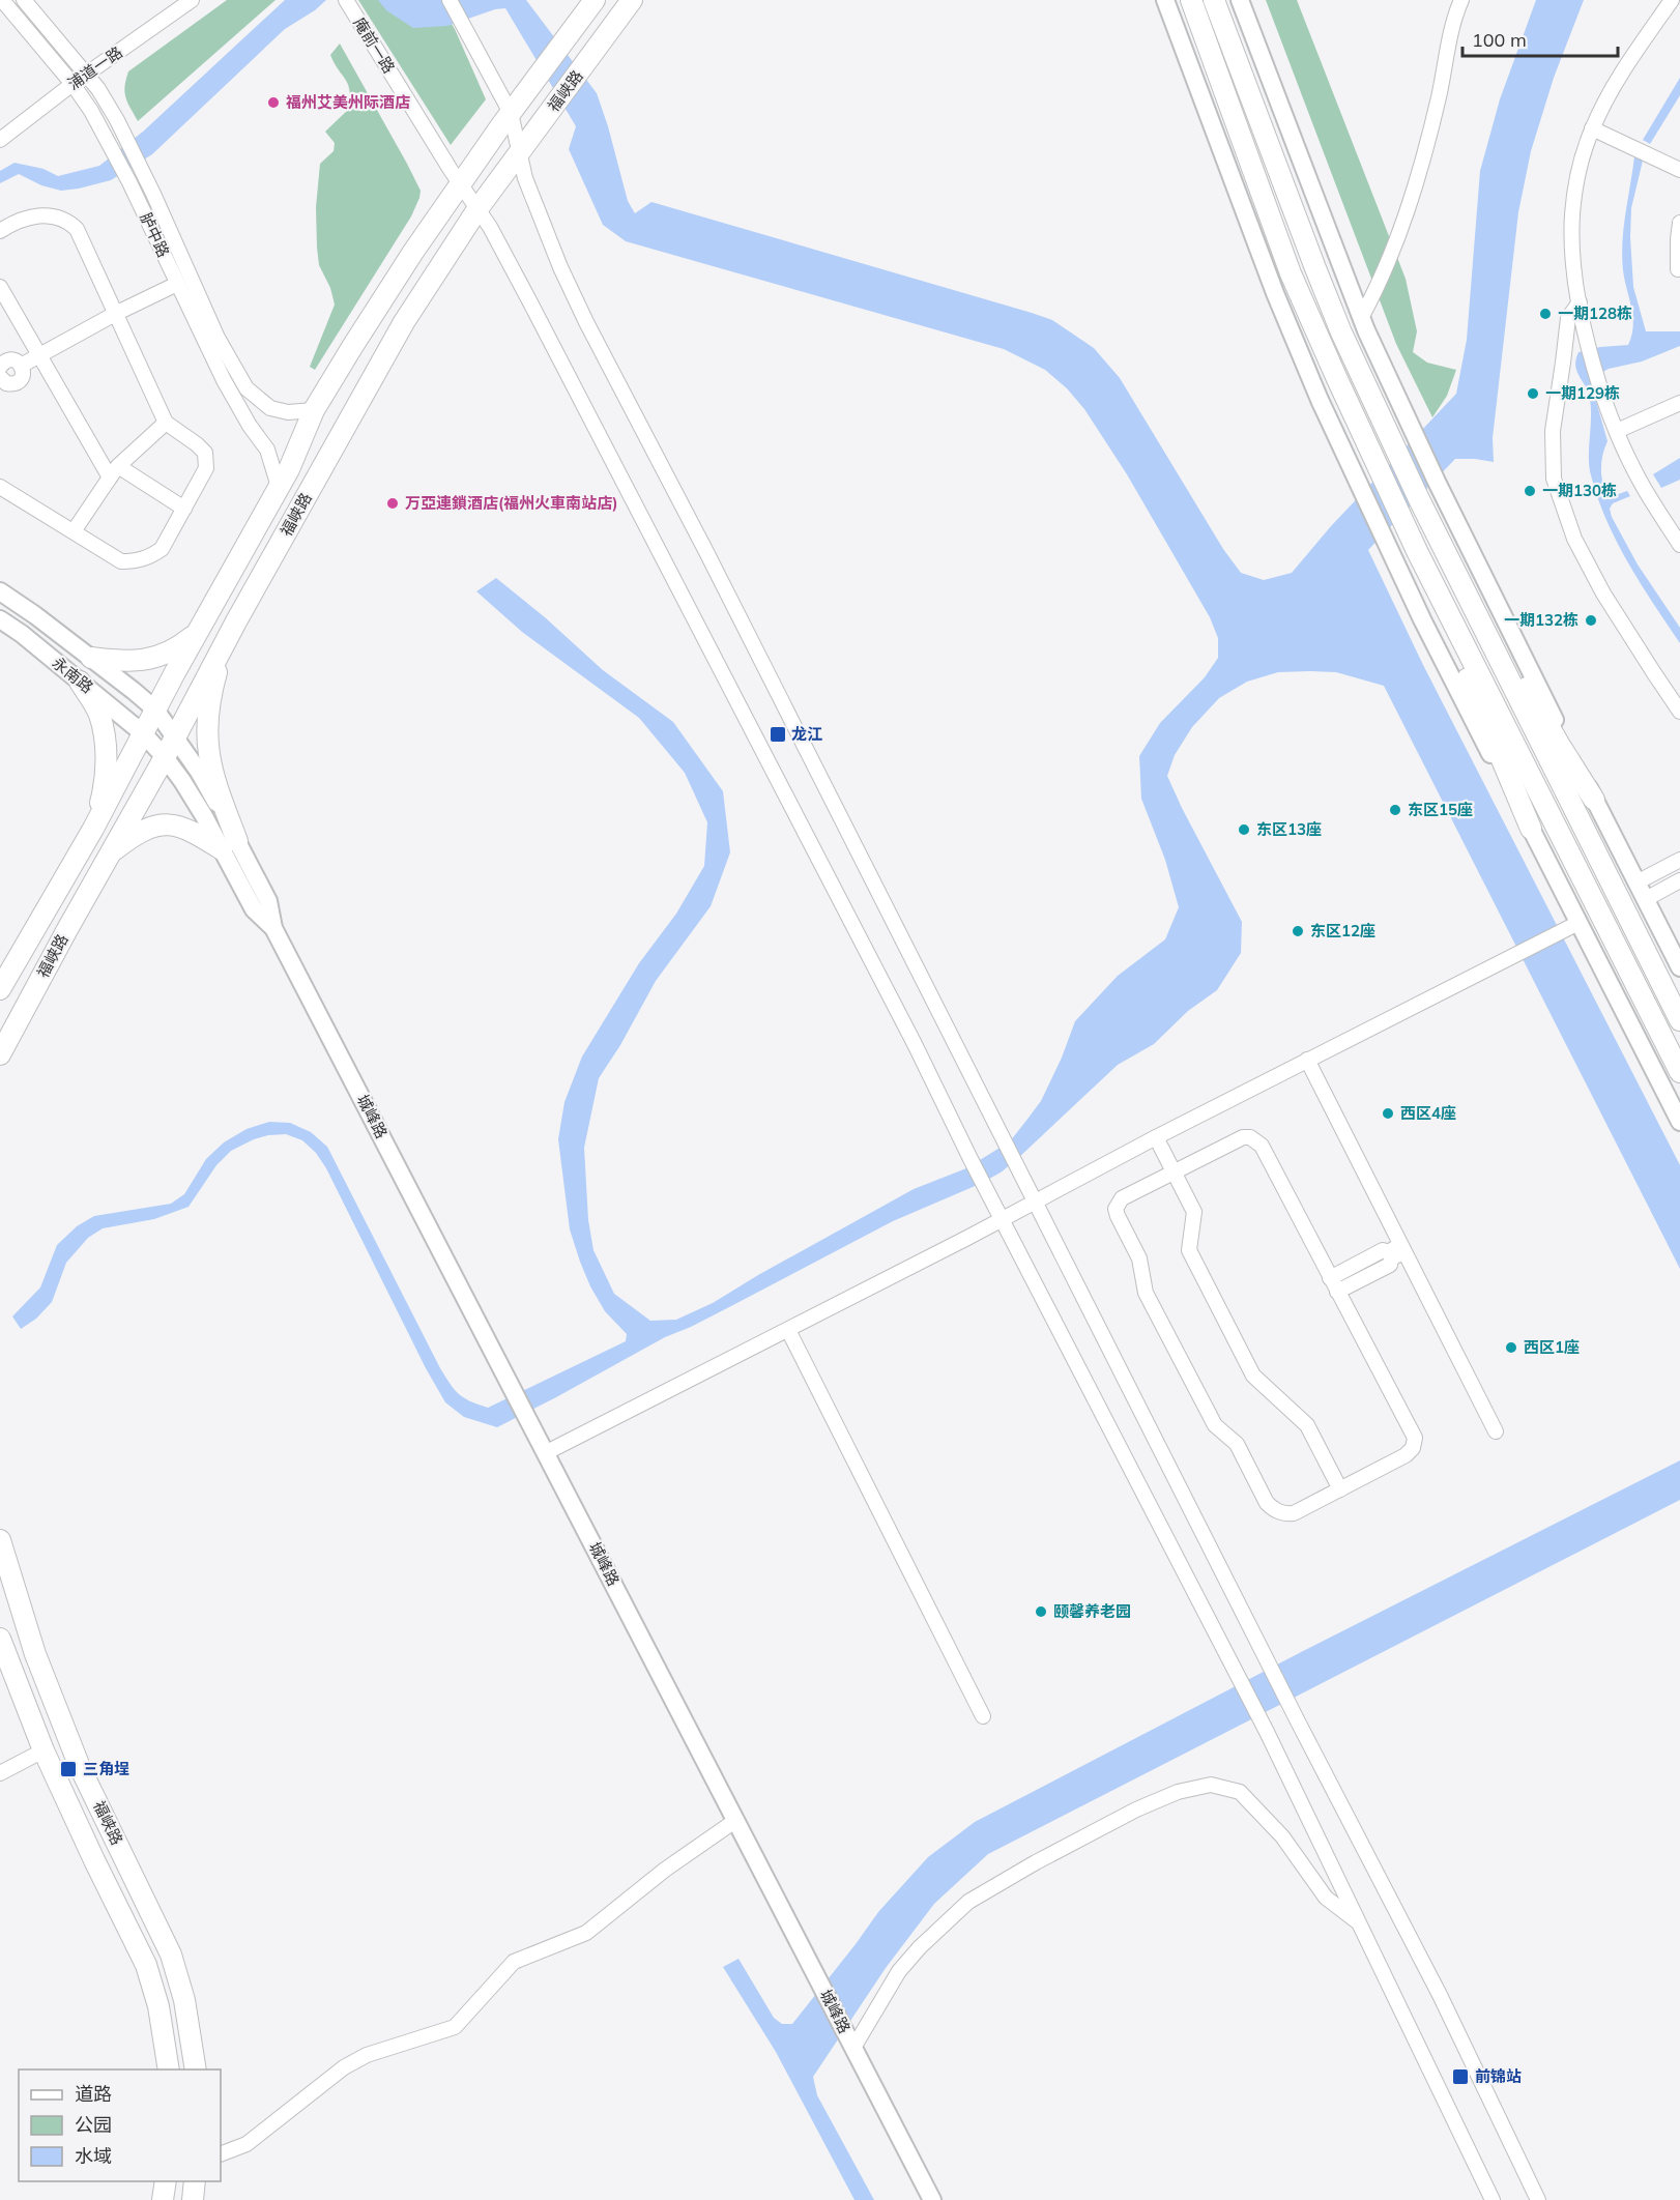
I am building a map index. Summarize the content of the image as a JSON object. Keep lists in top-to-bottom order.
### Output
{
  "streets": {
    "highway": ["福峡路"],
    "main road": ["永南路", "城峰路"],
    "street": ["庵前一路", "浦道一路", "胪中路"]
  },
  "crossings": [
    ["庵前一路", "福峡路"],
    ["浦道一路", "胪中路"],
    ["福峡路", "胪中路"],
    ["福峡路", "永南路"],
    ["福峡路", "城峰路"],
    ["永南路", "城峰路"]
  ],
  "places": {
    "other": [
      "福州艾美州际酒店",
      "一期128栋",
      "一期129栋",
      "一期130栋",
      "万亞連鎖酒店(福州火車南站店)",
      "一期132栋",
      "东区15座",
      "东区13座",
      "东区12座",
      "西区4座",
      "西区1座",
      "颐馨养老园"
    ],
    "transit": ["龙江", "三角埕", "前锦站"]
  },
  "legend": ["道路", "公园", "水域"],
  "scale_bar": "100 m"
}
